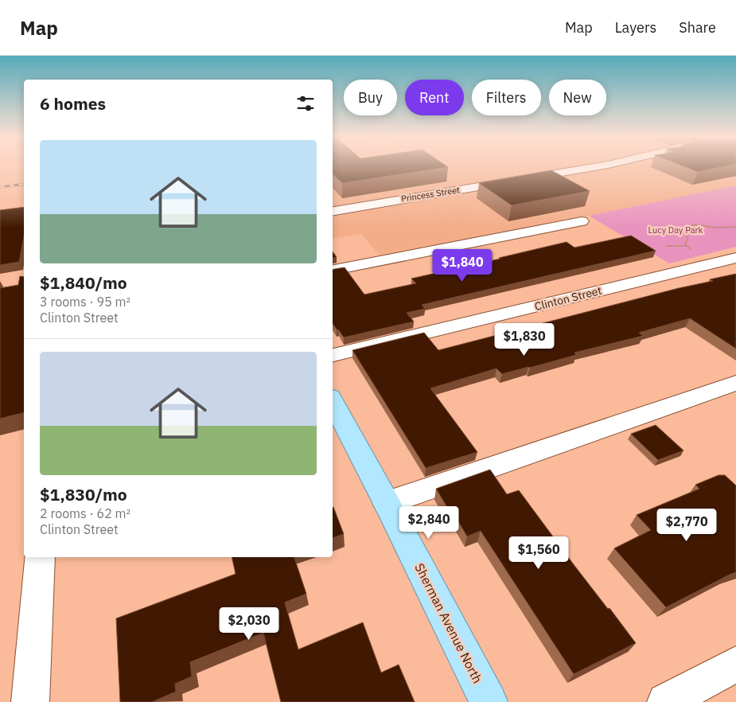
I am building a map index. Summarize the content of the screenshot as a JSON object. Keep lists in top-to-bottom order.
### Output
{
  "streets": {
    "main road": ["Sherman Avenue North"],
    "street": ["Princess Street", "Clinton Street"]
  },
  "parks": ["Lucy Day Park"],
  "page": {
    "header": "Map",
    "nav": ["Map", "Layers", "Share"],
    "chip": [
      "Buy",
      "Rent",
      "Filters",
      "New"
    ],
    "heading": "6 homes",
    "list": [
      {
        "name": "$1,840/mo",
        "note": "3 rooms · 95 m² · Clinton Street"
      },
      {
        "name": "$1,830/mo",
        "note": "2 rooms · 62 m² · Clinton Street"
      }
    ],
    "price": [
      "$1,840",
      "$1,830",
      "$2,840",
      "$2,770",
      "$1,560",
      "$2,030"
    ]
  }
}
